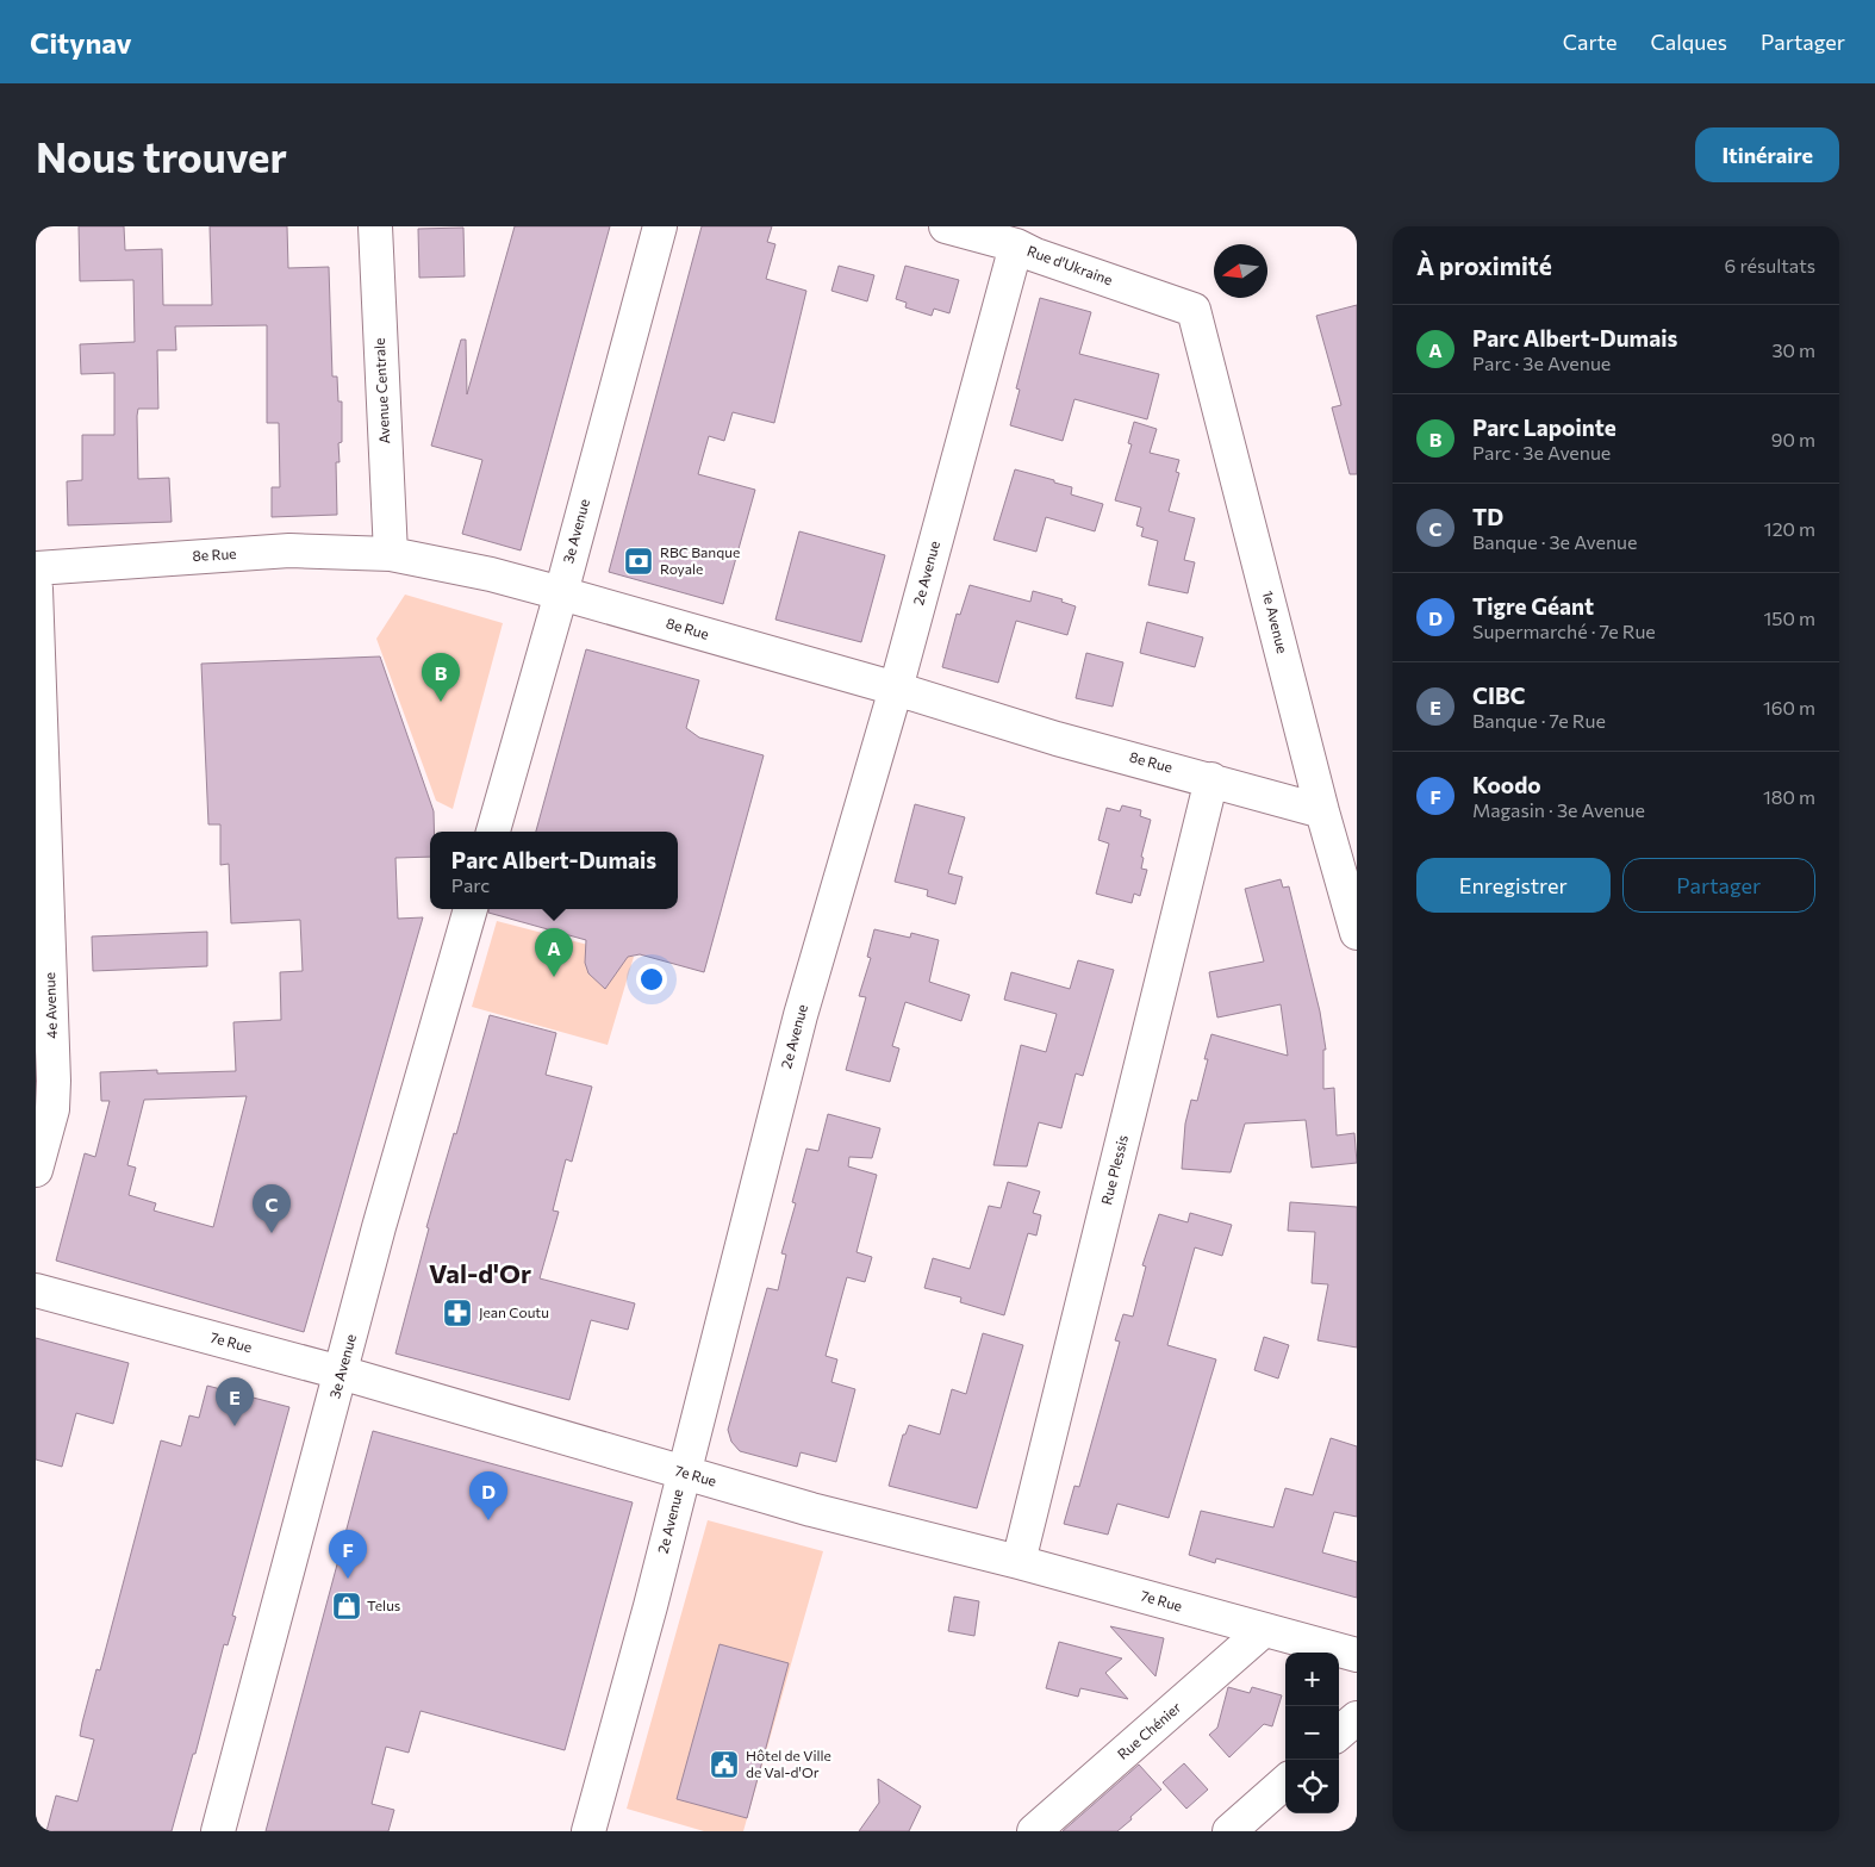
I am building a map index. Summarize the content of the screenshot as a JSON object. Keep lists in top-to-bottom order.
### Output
{
  "streets": {
    "street": [
      "Rue d'Ukraine",
      "Avenue Centrale",
      "3e Avenue",
      "8e Rue",
      "2e Avenue",
      "1e Avenue",
      "4e Avenue",
      "Rue Plessis",
      "7e Rue",
      "Rue Chénier"
    ]
  },
  "crossings": [
    ["Rue d'Ukraine", "2e Avenue"],
    ["Rue d'Ukraine", "1e Avenue"],
    ["Avenue Centrale", "8e Rue"],
    ["3e Avenue", "8e Rue"],
    ["3e Avenue", "7e Rue"],
    ["8e Rue", "2e Avenue"],
    ["8e Rue", "1e Avenue"],
    ["8e Rue", "Rue Plessis"],
    ["2e Avenue", "7e Rue"],
    ["Rue Plessis", "7e Rue"],
    ["7e Rue", "Rue Chénier"]
  ],
  "districts": ["Val-d'Or"],
  "places": {
    "bank": ["RBC Banque Royale"],
    "pharmacy": ["Jean Coutu"],
    "shop": ["Telus"],
    "public building": ["Hôtel de Ville de Val-d'Or"]
  },
  "north": "left",
  "page": {
    "header": "Citynav",
    "nav": ["Carte", "Calques", "Partager"],
    "buttons": [
      "Itinéraire",
      ["Enregistrer", "Partager"]
    ],
    "title": "Nous trouver",
    "heading": ["À proximité", "6 résultats"],
    "list": [
      {
        "mark": "A",
        "name": "Parc Albert-Dumais",
        "note": "Parc · 3e Avenue",
        "value": "30 m"
      },
      {
        "mark": "B",
        "name": "Parc Lapointe",
        "note": "Parc · 3e Avenue",
        "value": "90 m"
      },
      {
        "mark": "C",
        "name": "TD",
        "note": "Banque · 3e Avenue",
        "value": "120 m"
      },
      {
        "mark": "D",
        "name": "Tigre Géant",
        "note": "Supermarché · 7e Rue",
        "value": "150 m"
      },
      {
        "mark": "E",
        "name": "CIBC",
        "note": "Banque · 7e Rue",
        "value": "160 m"
      },
      {
        "mark": "F",
        "name": "Koodo",
        "note": "Magasin · 3e Avenue",
        "value": "180 m"
      }
    ],
    "pins": [
      "B",
      "A",
      "C",
      "E",
      "D",
      "F"
    ],
    "popup": ["Parc Albert-Dumais", "Parc"],
    "map_buttons": ["+", "−"]
  }
}
